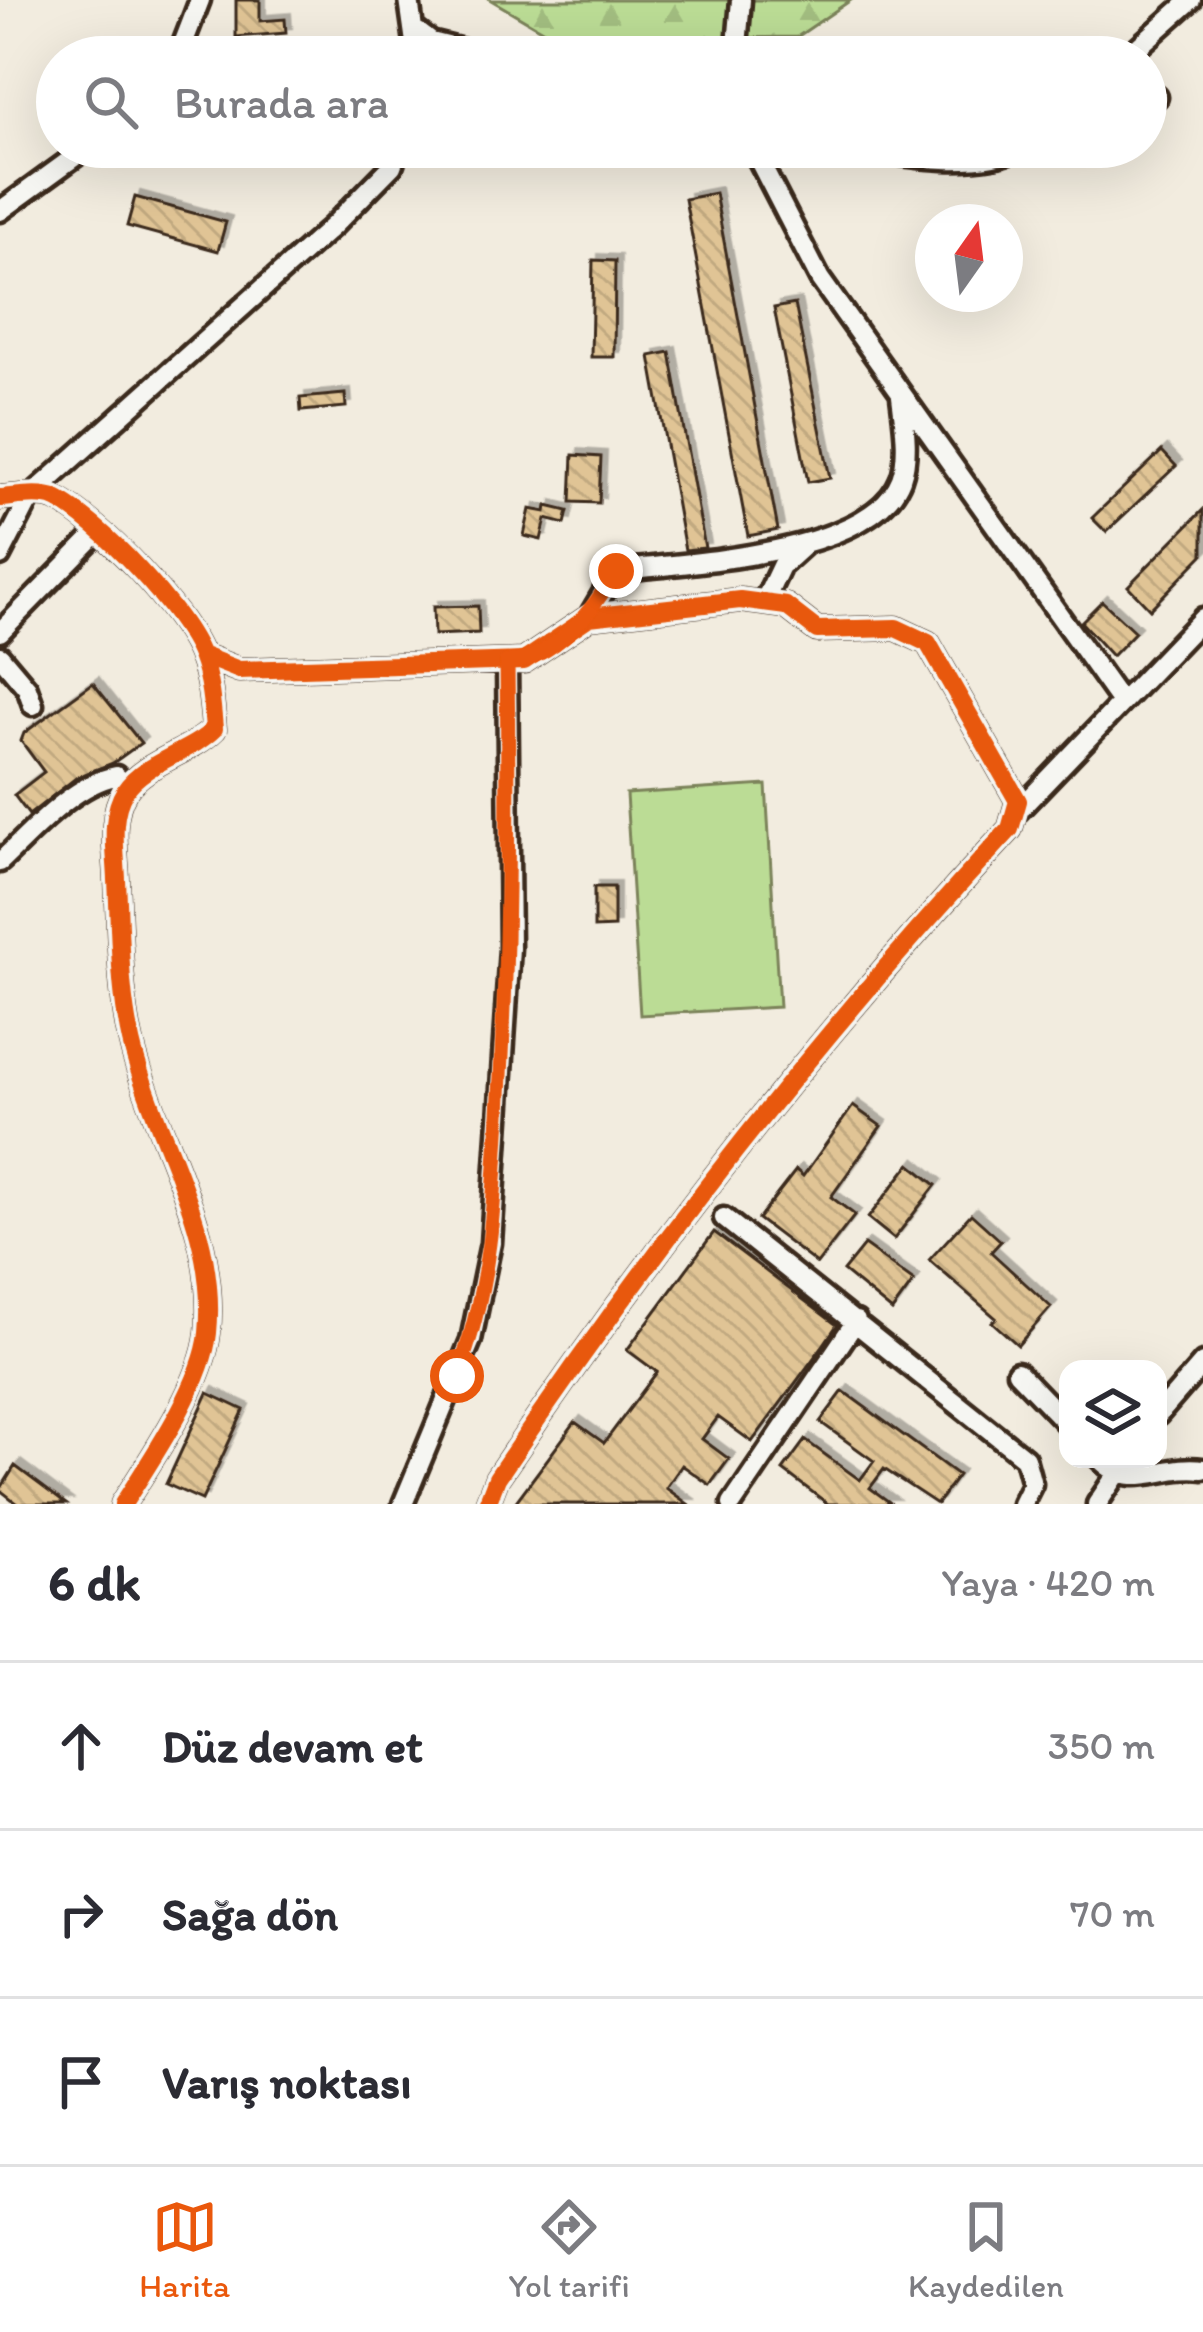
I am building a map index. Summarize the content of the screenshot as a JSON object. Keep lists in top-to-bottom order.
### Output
{
  "north": "top",
  "page": {
    "search": "Burada ara",
    "heading": ["6 dk", "Yaya · 420 m"],
    "list": [
      ["Düz devam et", "350 m"],
      ["Sağa dön", "70 m"],
      "Varış noktası"
    ],
    "nav": ["Harita", "Yol tarifi", "Kaydedilen"]
  }
}
